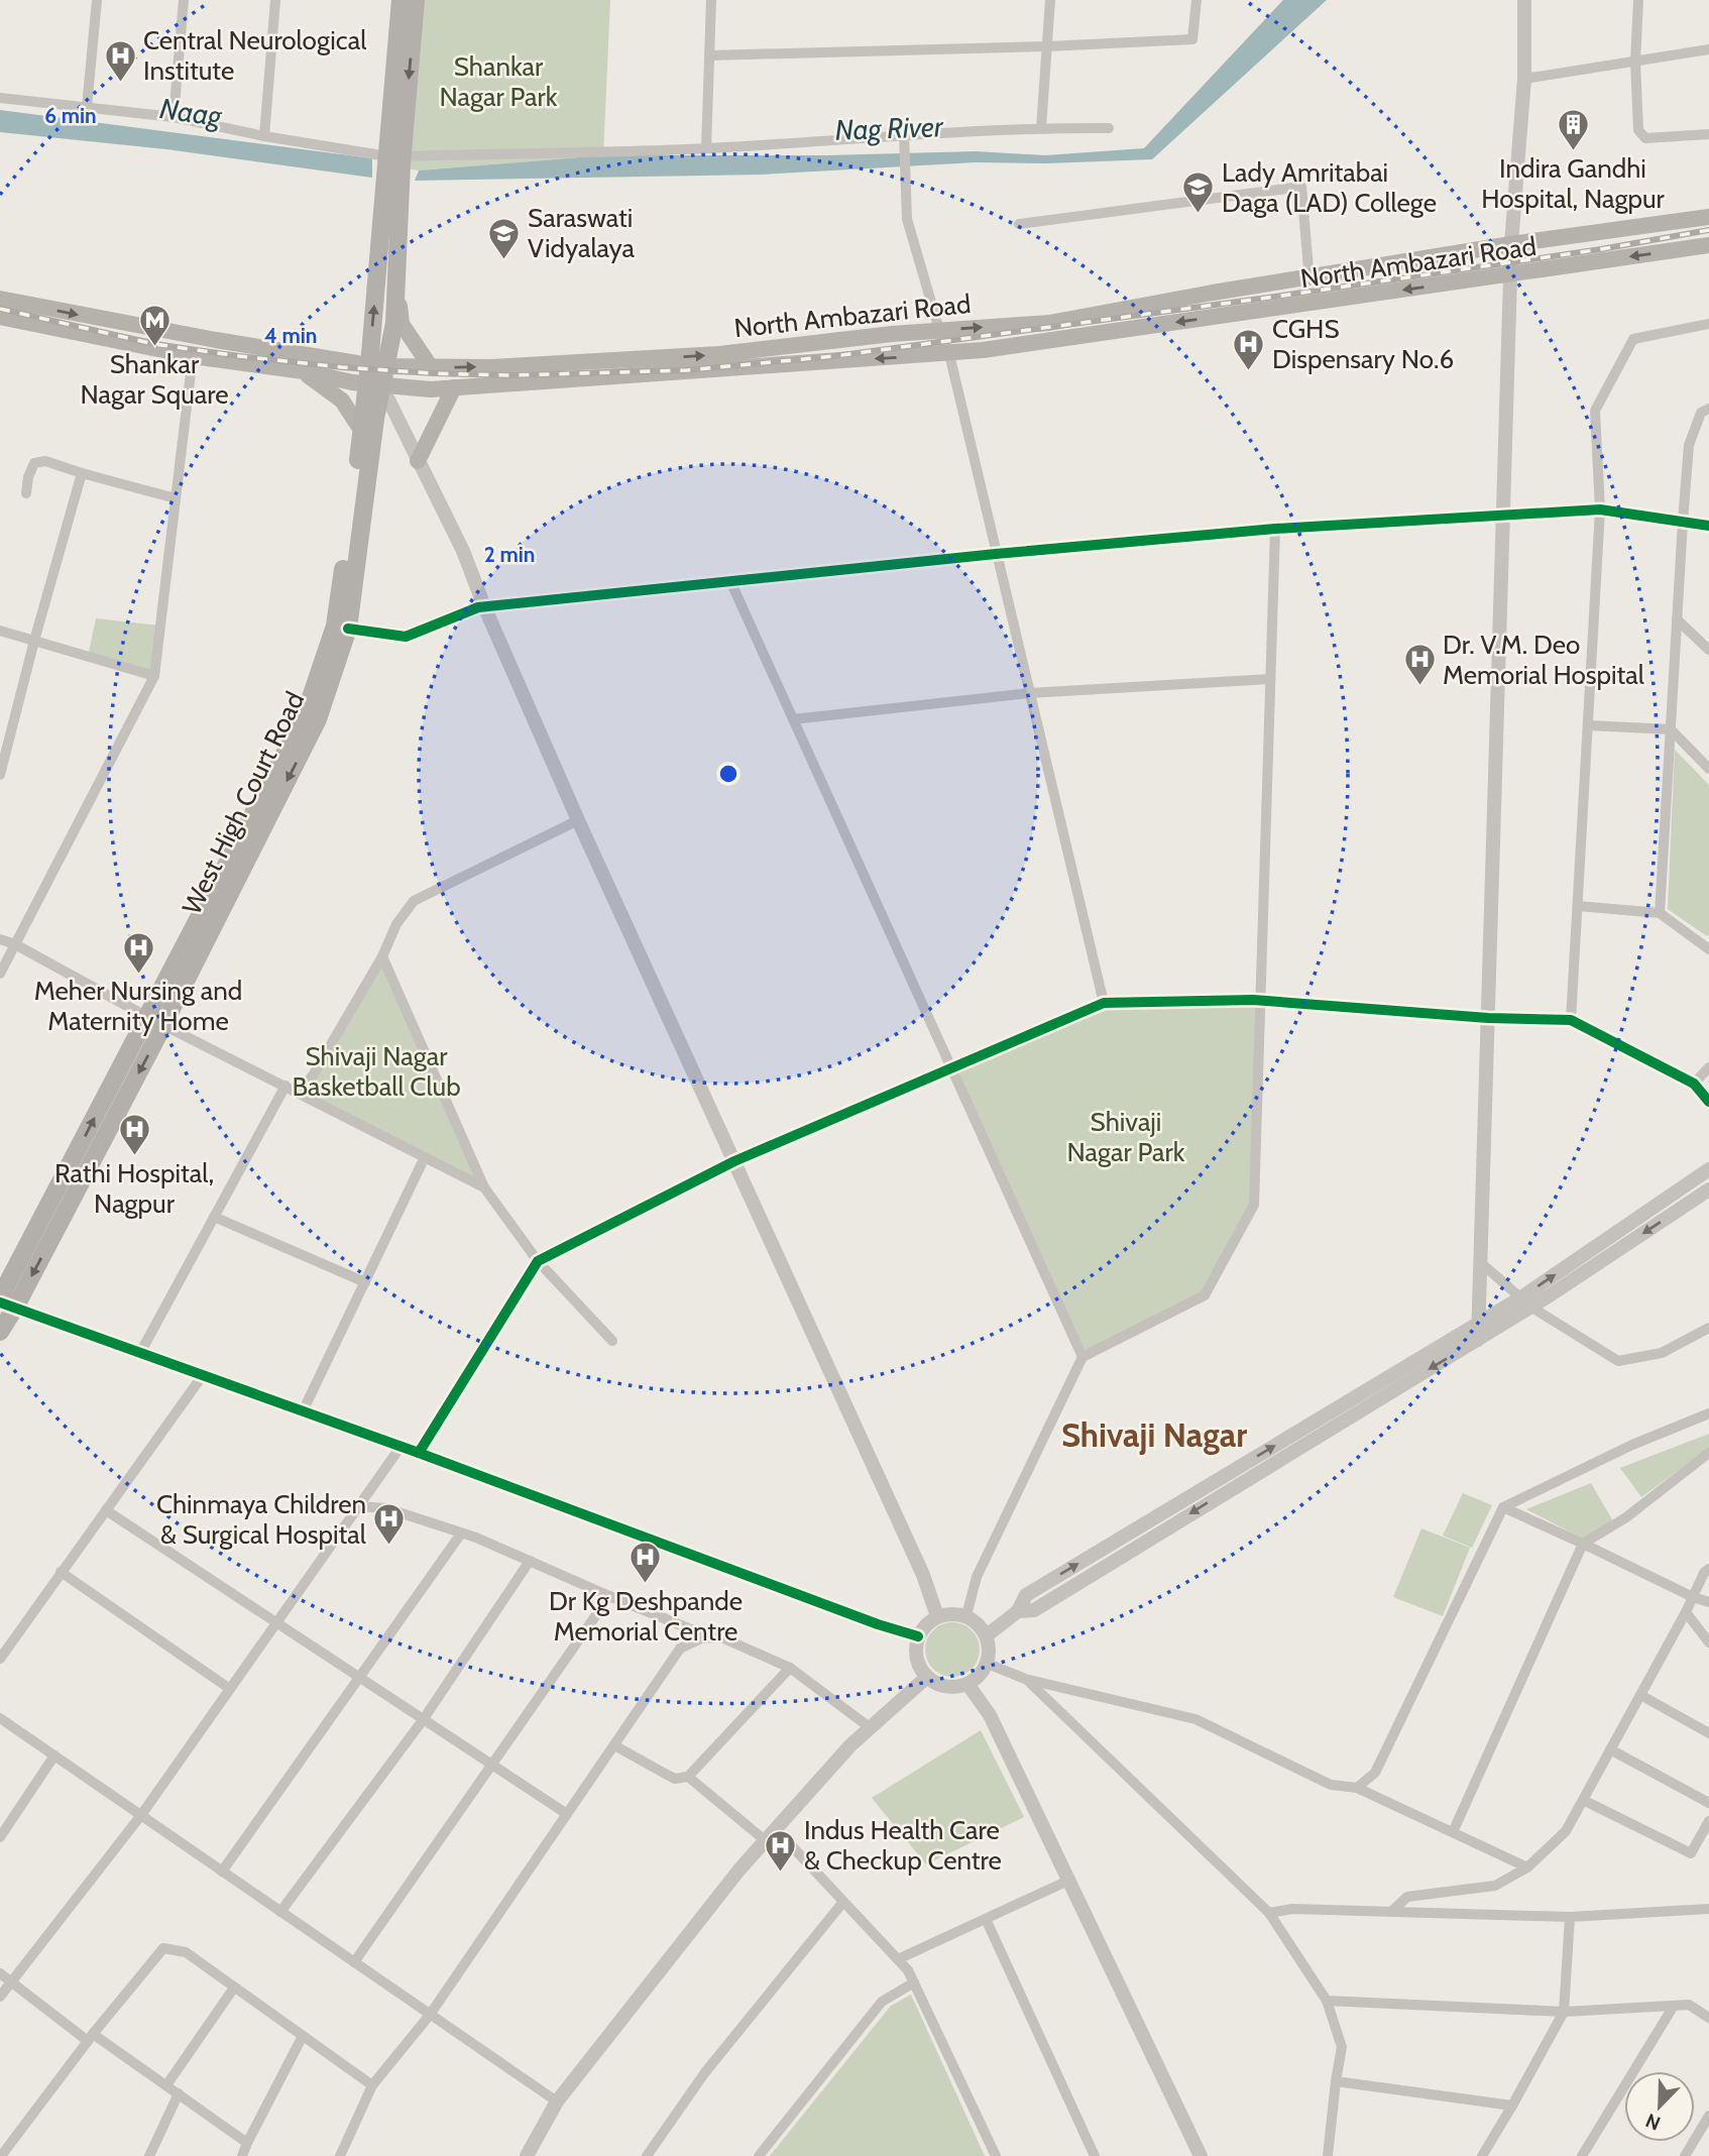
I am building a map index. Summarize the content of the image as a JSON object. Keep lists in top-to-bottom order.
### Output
{
  "streets": {
    "main road": ["North Ambazari Road", "West High Court Road"]
  },
  "crossings": [
    ["North Ambazari Road", "West High Court Road"]
  ],
  "districts": ["Shivaji Nagar"],
  "water": ["Naag", "Nag River"],
  "parks": ["Shankar Nagar Park", "Shivaji Nagar Basketball Club", "Shivaji Nagar Park"],
  "places": {
    "hospital": [
      "Central Neurological Institute",
      "CGHS Dispensary No.6",
      "Dr. V.M. Deo Memorial Hospital",
      "Meher Nursing and Maternity Home",
      "Rathi Hospital, Nagpur",
      "Chinmaya Children & Surgical Hospital",
      "Dr Kg Deshpande Memorial Centre",
      "Indus Health Care & Checkup Centre"
    ],
    "building": ["Indira Gandhi Hospital, Nagpur"],
    "school or university": ["Lady Amritabai Daga (LAD) College", "Saraswati Vidyalaya"],
    "metro station": ["Shankar Nagar Square"]
  },
  "north": "bottom left",
  "rings": ["6 min", "4 min", "2 min"]
}
